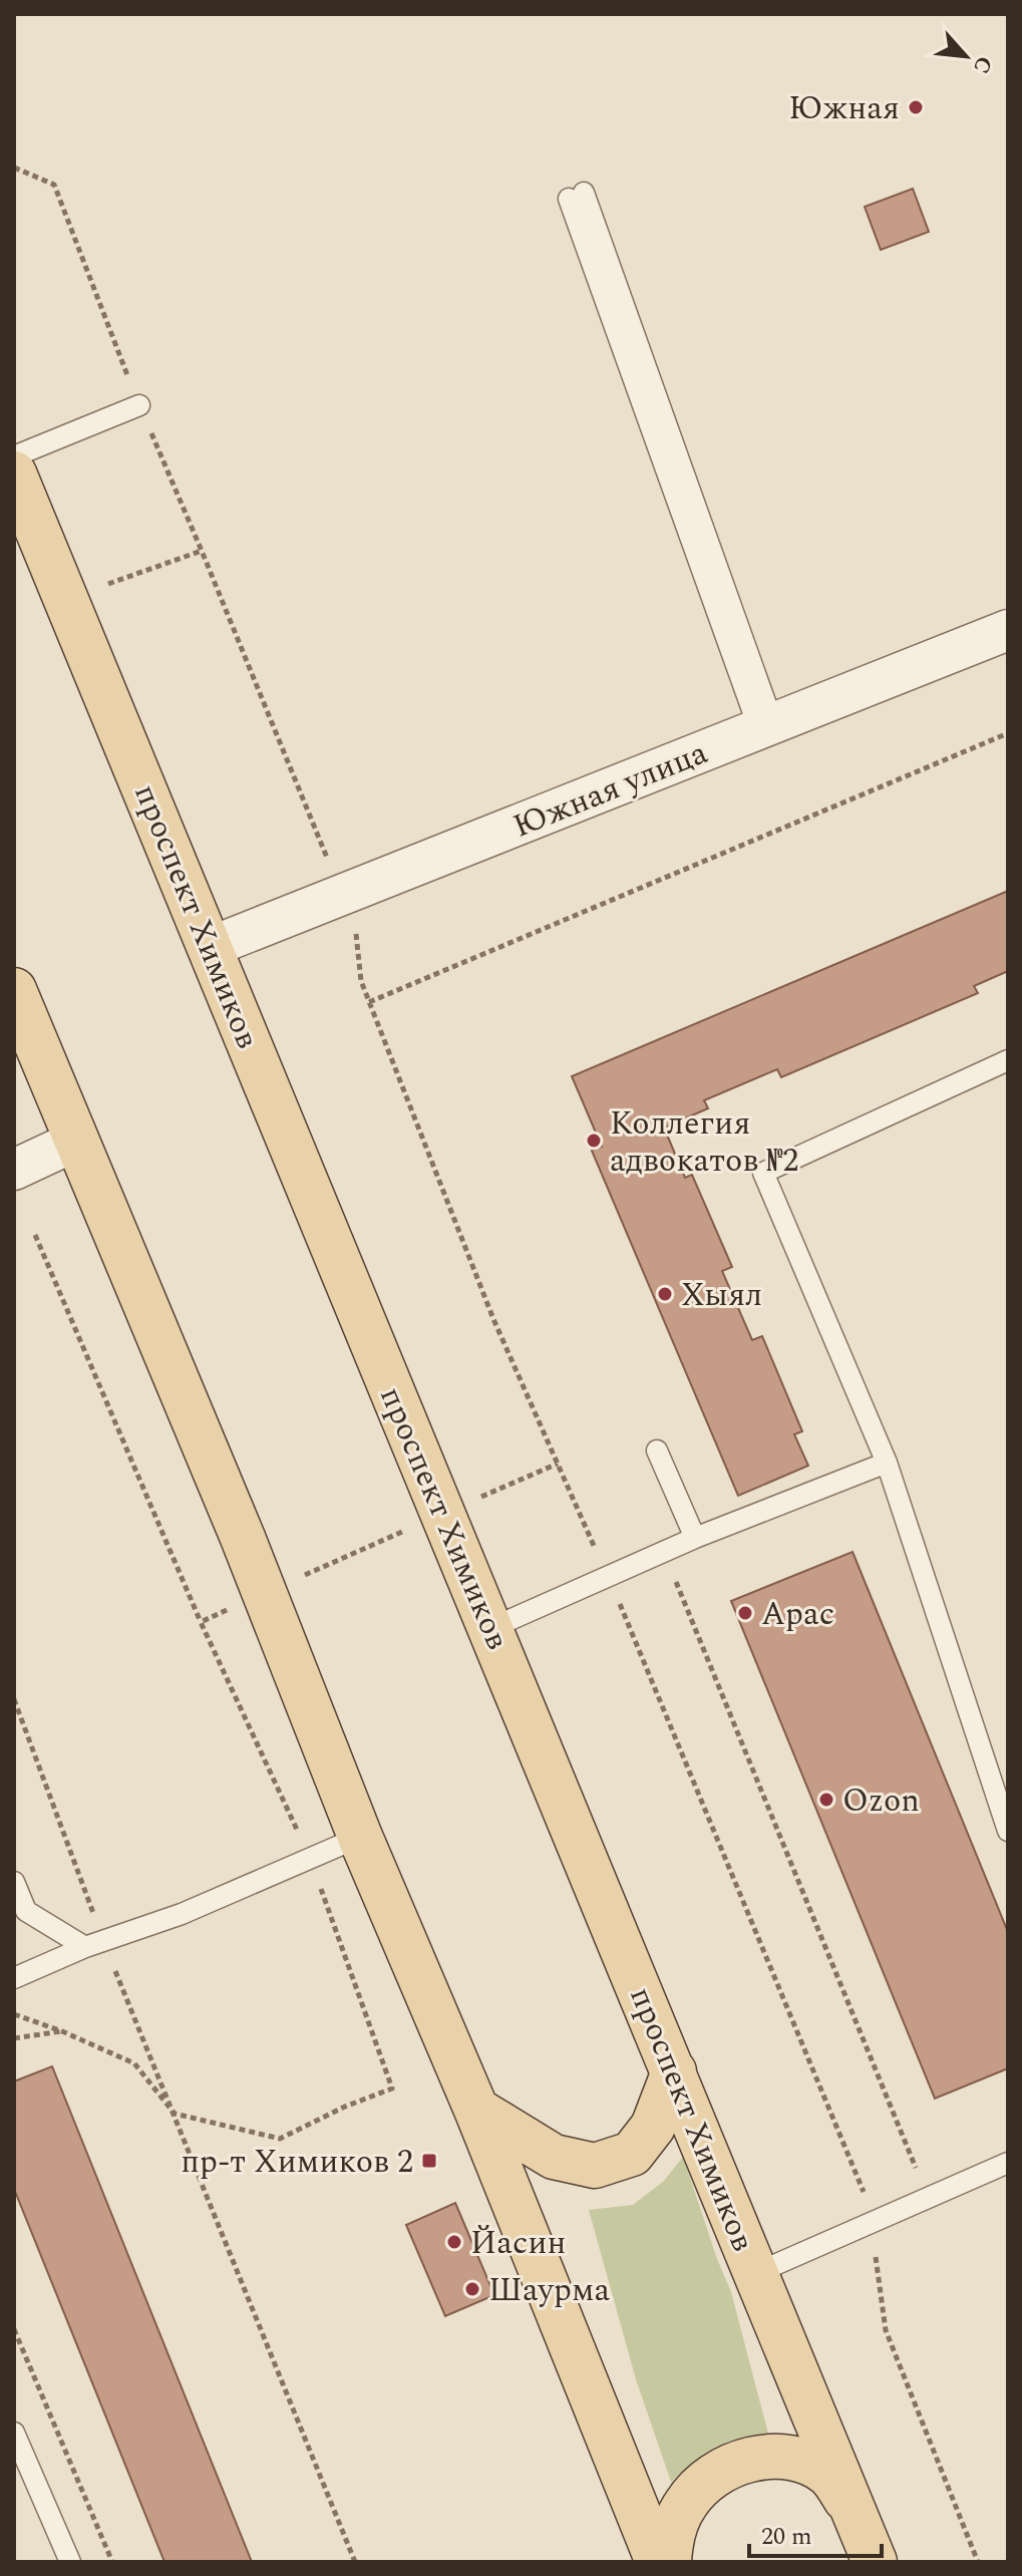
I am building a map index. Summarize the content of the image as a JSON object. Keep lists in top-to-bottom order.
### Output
{
  "streets": {
    "main road": ["проспект Химиков"],
    "street": ["Южная улица"]
  },
  "crossings": [
    ["Южная улица", "проспект Химиков"]
  ],
  "places": {
    "other": [
      "Южная",
      "Коллегия адвокатов №2",
      "Хыял",
      "Арас",
      "Ozon",
      "Йасин",
      "Шаурма"
    ],
    "transit": ["пр-т Химиков 2"]
  },
  "scale_bar": "20 m",
  "north": "bottom right"
}
